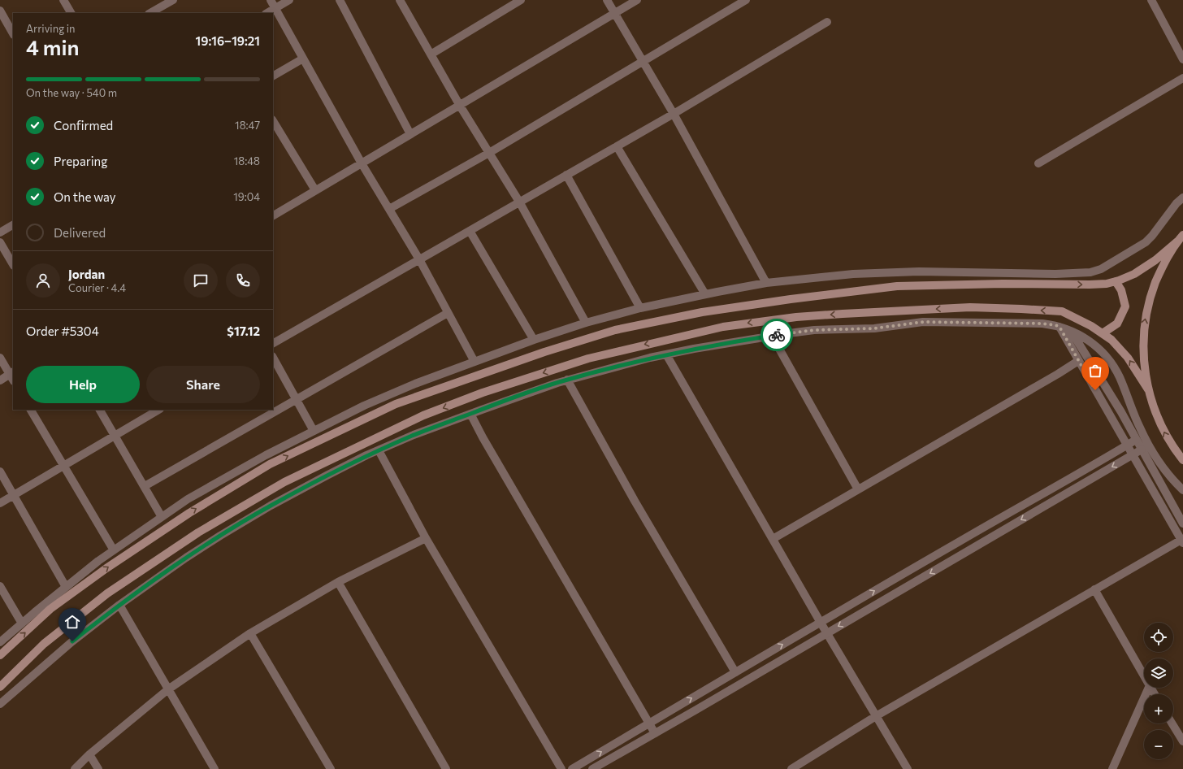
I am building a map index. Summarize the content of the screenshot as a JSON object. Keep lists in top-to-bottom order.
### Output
{
  "page": {
    "heading": ["4 min", "Arriving in", "19:16–19:21"],
    "panel": [
      "Jordan",
      "Courier · 4.4",
      "Order #5304",
      "$17.12"
    ],
    "bar": "On the way · 540 m",
    "list": [
      ["Confirmed", "18:47"],
      ["Preparing", "18:48"],
      ["On the way", "19:04"],
      "Delivered"
    ],
    "buttons": ["Help", "Share"],
    "map_buttons": ["+", "−"]
  }
}
